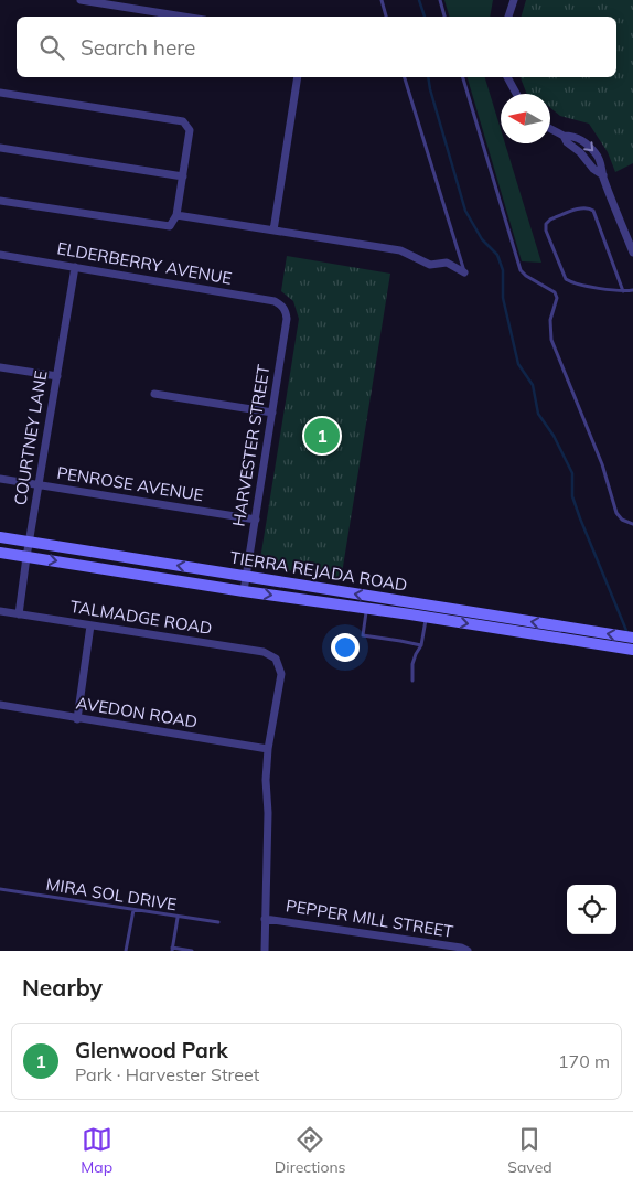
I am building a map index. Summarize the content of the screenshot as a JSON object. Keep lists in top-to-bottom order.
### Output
{
  "streets": {
    "main road": ["TIERRA REJADA ROAD"],
    "street": [
      "ELDERBERRY AVENUE",
      "COURTNEY LANE",
      "HARVESTER STREET",
      "PENROSE AVENUE",
      "TALMADGE ROAD",
      "AVEDON ROAD",
      "PEPPER MILL STREET"
    ],
    "lane": ["MIRA SOL DRIVE"]
  },
  "crossings": [
    ["ELDERBERRY AVENUE", "COURTNEY LANE"],
    ["ELDERBERRY AVENUE", "HARVESTER STREET"],
    ["COURTNEY LANE", "PENROSE AVENUE"],
    ["COURTNEY LANE", "TIERRA REJADA ROAD"],
    ["COURTNEY LANE", "TALMADGE ROAD"],
    ["HARVESTER STREET", "PENROSE AVENUE"],
    ["HARVESTER STREET", "TIERRA REJADA ROAD"],
    ["TALMADGE ROAD", "AVEDON ROAD"]
  ],
  "north": "left",
  "page": {
    "search": "Search here",
    "pins": "1",
    "heading": "Nearby",
    "list": [
      {
        "mark": "1",
        "name": "Glenwood Park",
        "note": "Park · Harvester Street",
        "value": "170 m"
      }
    ],
    "nav": ["Map", "Directions", "Saved"]
  }
}
